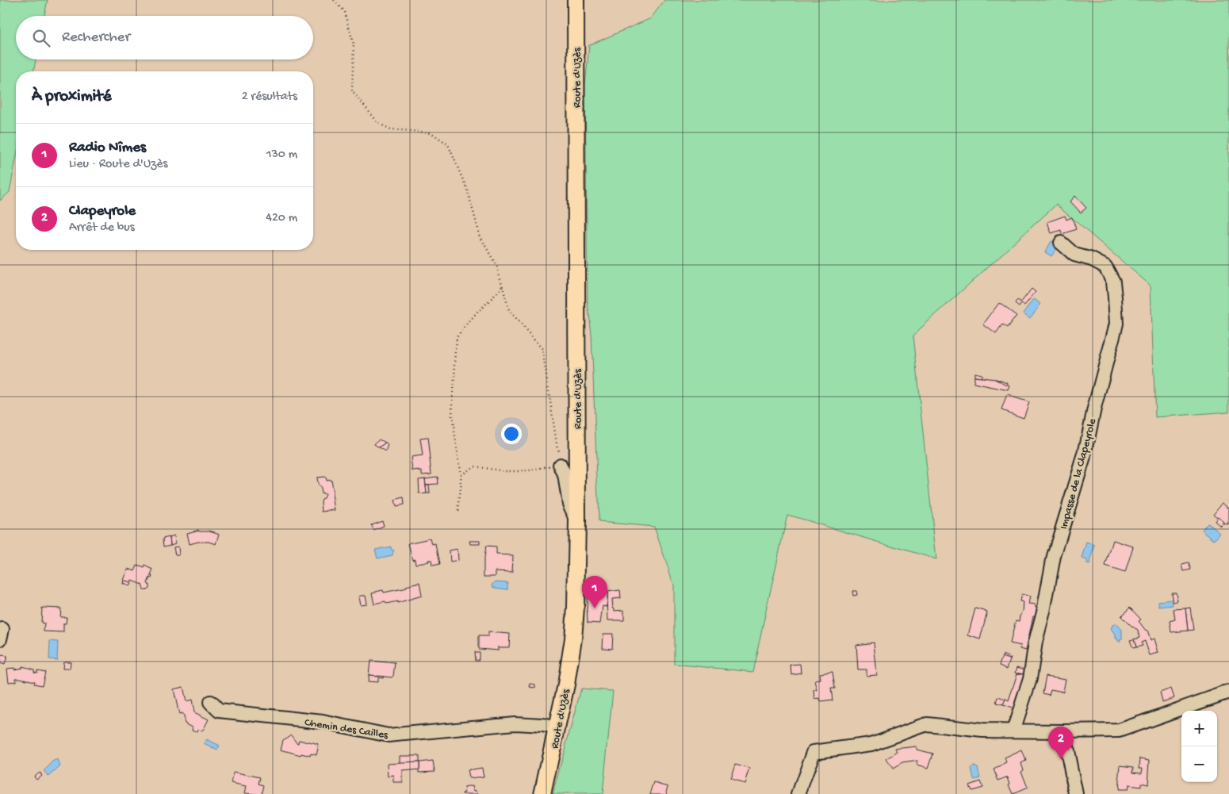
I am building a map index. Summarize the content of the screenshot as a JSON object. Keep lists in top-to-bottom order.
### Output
{
  "streets": {
    "main road": ["Route d'Uzès"],
    "street": ["Impasse de la Clapeyrole", "Chemin des Cailles"]
  },
  "crossings": [
    ["Route d'Uzès", "Chemin des Cailles"]
  ],
  "page": {
    "search": "Rechercher",
    "heading": ["À proximité", "2 résultats"],
    "list": [
      {
        "mark": "1",
        "name": "Radio Nîmes",
        "note": "Lieu · Route d'Uzès",
        "value": "130 m"
      },
      {
        "mark": "2",
        "name": "Clapeyrole",
        "note": "Arrêt de bus",
        "value": "420 m"
      }
    ],
    "pins": ["1", "2"],
    "map_buttons": ["+", "−"]
  }
}
